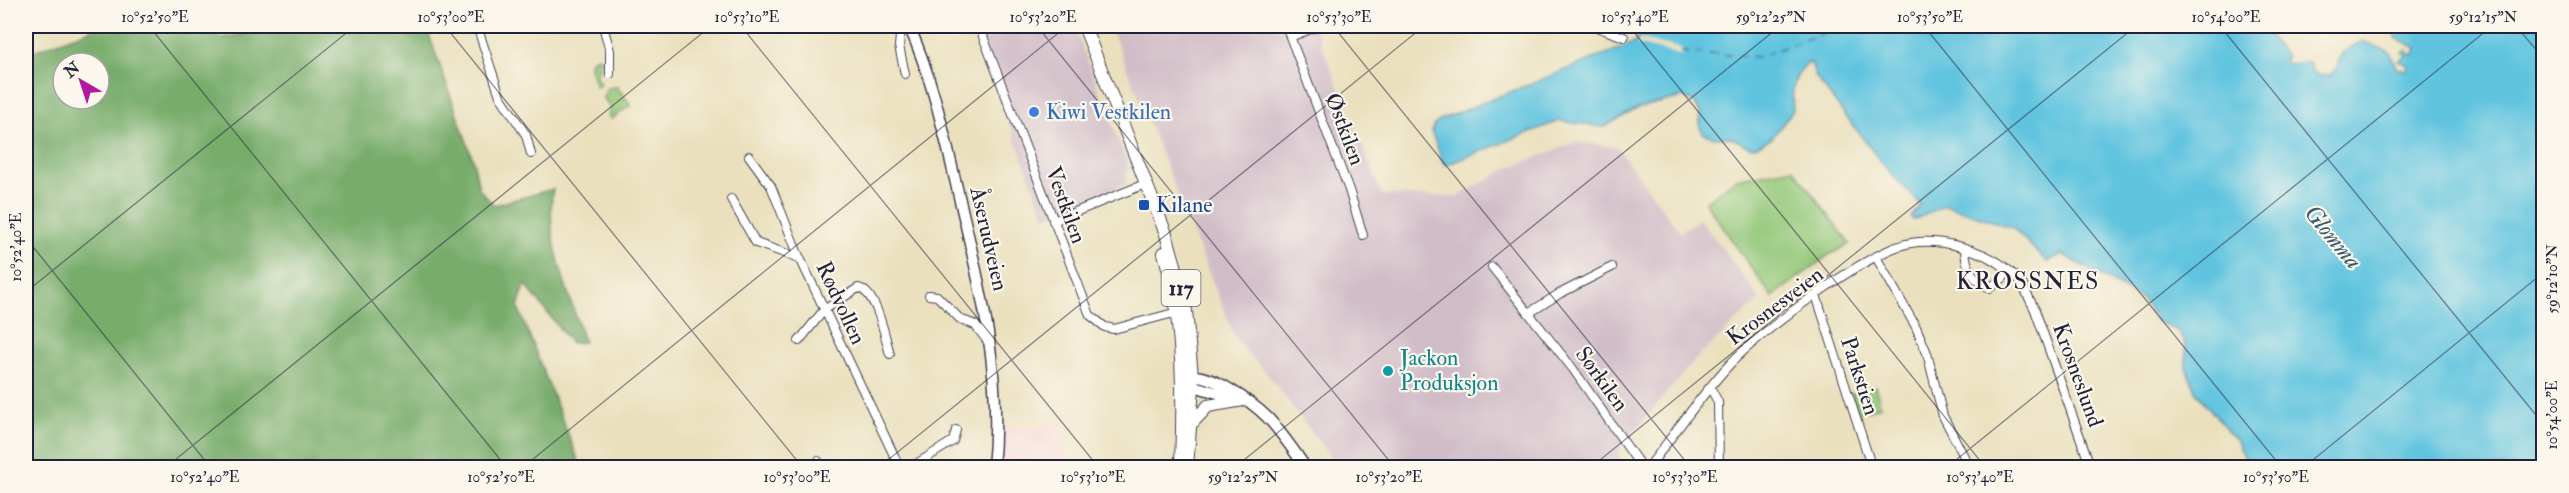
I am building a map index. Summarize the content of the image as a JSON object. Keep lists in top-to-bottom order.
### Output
{
  "streets": {
    "main road": ["117"],
    "street": [
      "Østkilen",
      "Vestkilen",
      "Åserudveien",
      "Rødvollen",
      "Krosnesveien",
      "Krosneslund",
      "Parkstien",
      "Sørkilen"
    ]
  },
  "crossings": [
    ["Krosnesveien", "Krosneslund"],
    ["Krosnesveien", "Parkstien"]
  ],
  "districts": ["KROSSNES"],
  "water": ["Glomma"],
  "places": {
    "other": ["Kiwi Vestkilen", "Jackon Produksjon"],
    "transit": ["Kilane"]
  },
  "north": "top left",
  "coordinates": [
    "10°52'50\"E",
    "10°53'00\"E",
    "10°53'10\"E",
    "10°53'20\"E",
    "10°53'30\"E",
    "10°53'40\"E",
    "59°12'25\"N",
    "10°53'50\"E",
    "10°54'00\"E",
    "59°12'15\"N",
    "10°52'40\"E",
    "59°12'10\"N"
  ]
}
